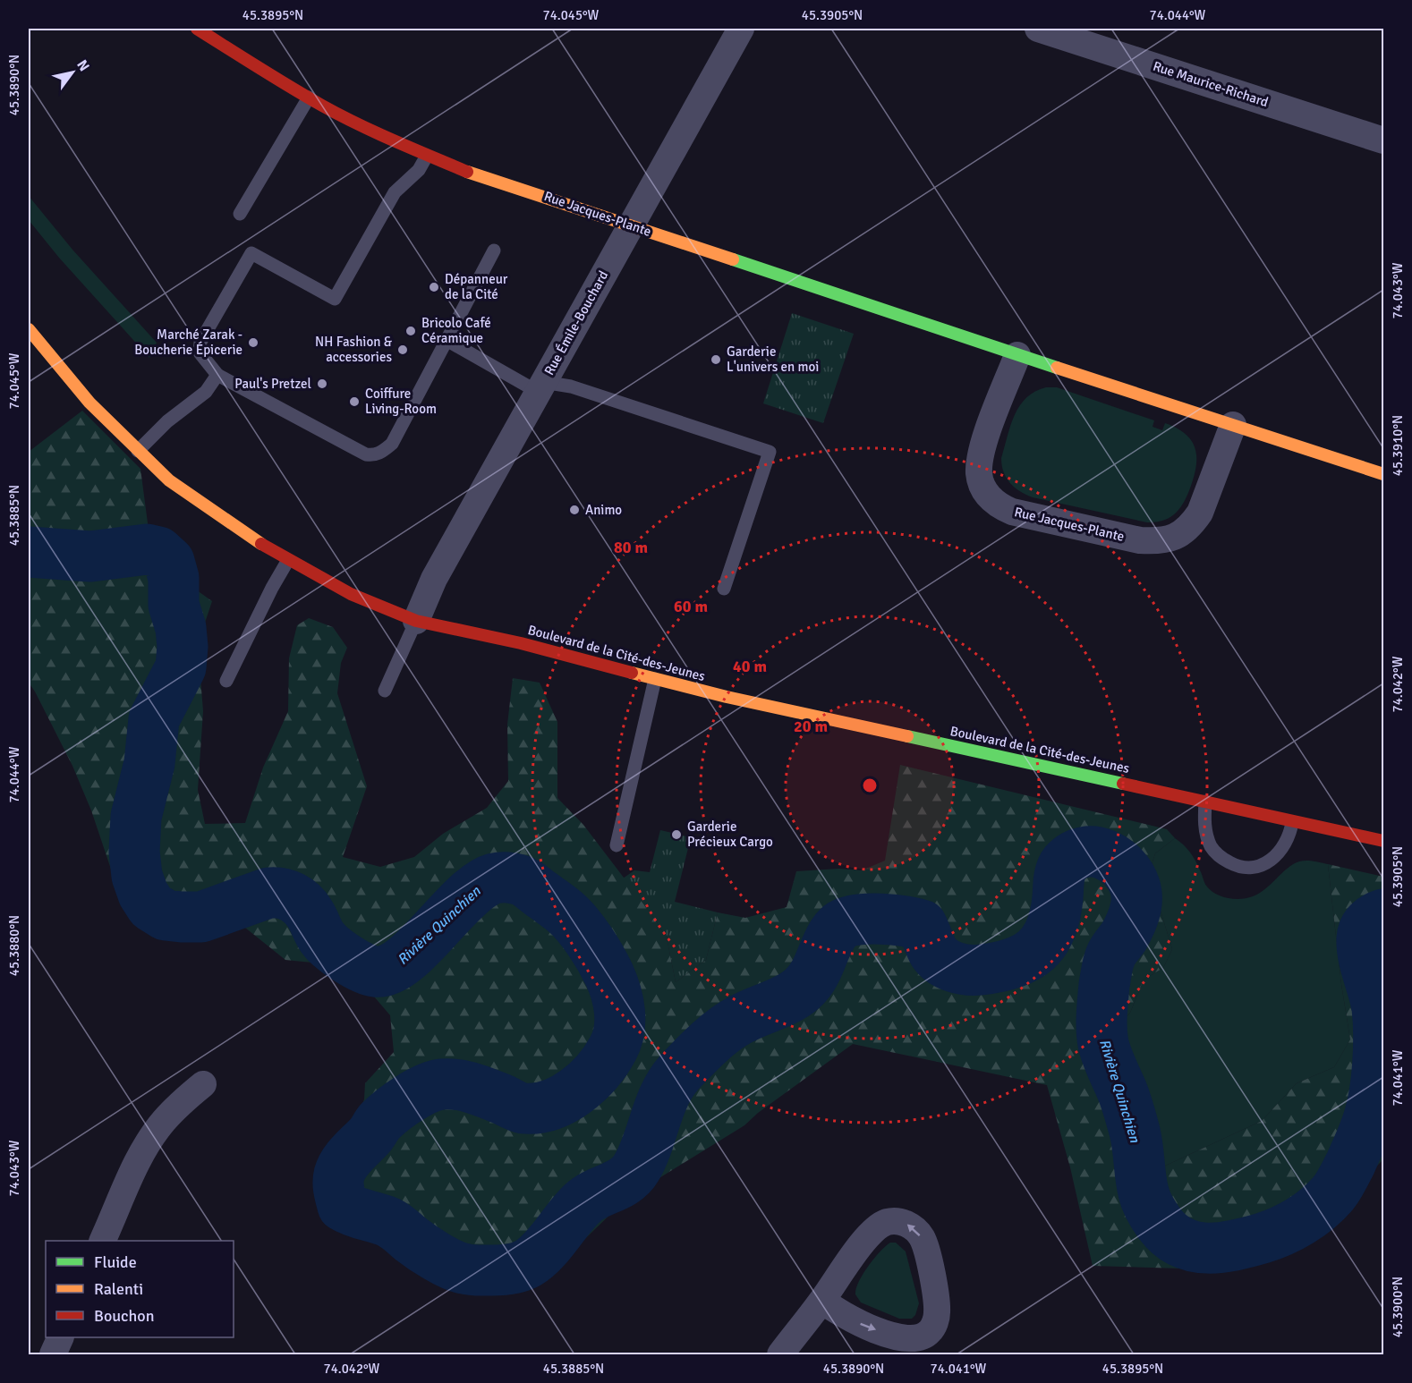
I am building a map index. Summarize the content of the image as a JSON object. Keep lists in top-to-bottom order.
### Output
{
  "streets": {
    "main road": ["Rue Jacques-Plante", "Boulevard de la Cité-des-Jeunes"],
    "street": ["Rue Maurice-Richard", "Rue Émile-Bouchard"]
  },
  "crossings": [
    ["Rue Jacques-Plante", "Rue Émile-Bouchard"],
    ["Rue Émile-Bouchard", "Boulevard de la Cité-des-Jeunes"]
  ],
  "water": ["Rivière Quinchien"],
  "places": [
    "Dépanneur de la Cité",
    "Bricolo Café Céramique",
    "Marché Zarak - Boucherie Épicerie",
    "NH Fashion & accessories",
    "Garderie L'univers en moi",
    "Paul's Pretzel",
    "Coiffure Living-Room",
    "Animo",
    "Garderie Précieux Cargo"
  ],
  "legend": ["Fluide", "Ralenti", "Bouchon"],
  "north": "top right",
  "coordinates": [
    "45.3895°N",
    "74.045°W",
    "45.3905°N",
    "74.044°W",
    "45.3890°N",
    "74.043°W",
    "45.3910°N",
    "45.3885°N",
    "74.042°W",
    "45.3880°N",
    "74.041°W",
    "45.3900°N"
  ],
  "rings": [
    "80 m",
    "60 m",
    "40 m",
    "20 m"
  ]
}
